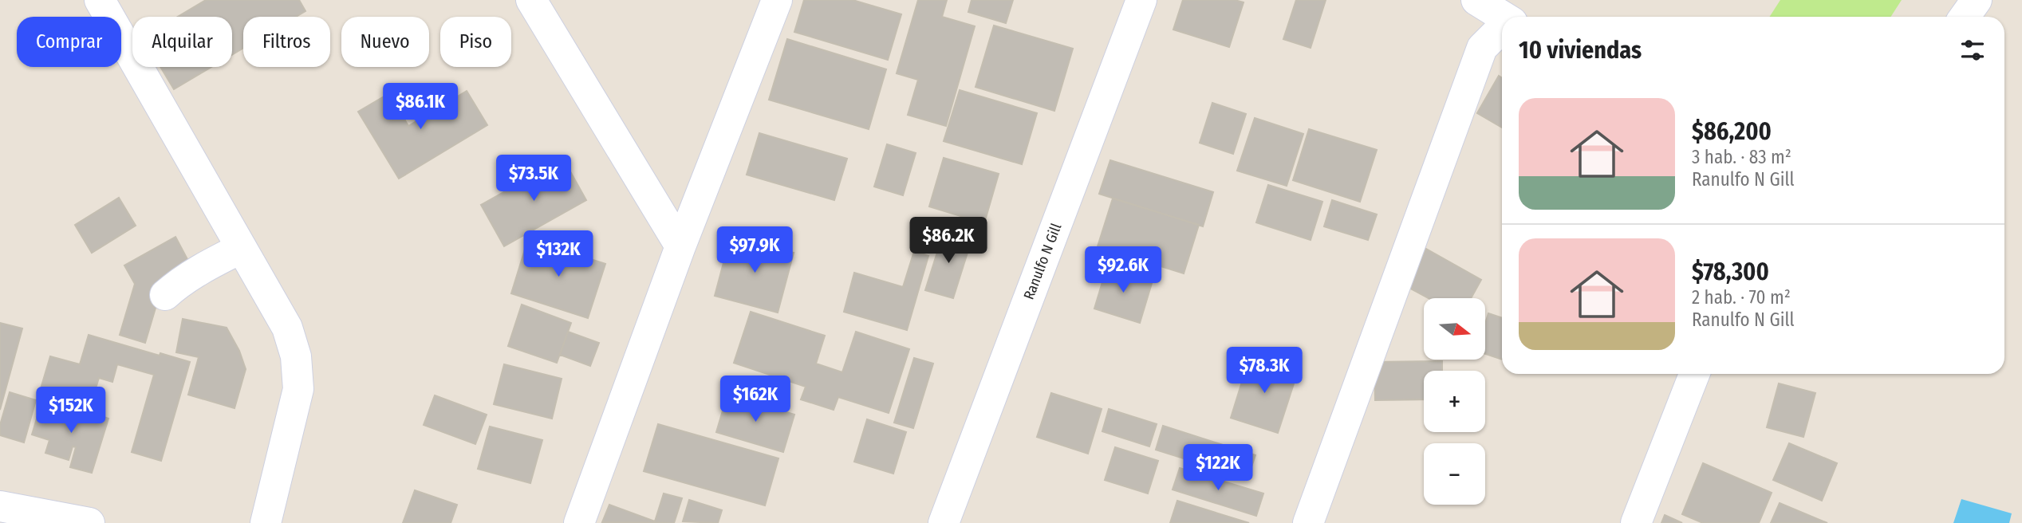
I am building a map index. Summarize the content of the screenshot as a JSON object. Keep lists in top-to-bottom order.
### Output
{
  "streets": {
    "street": ["Ranulfo N Gill"]
  },
  "north": "right",
  "page": {
    "chip": [
      "Comprar",
      "Alquilar",
      "Filtros",
      "Nuevo",
      "Piso"
    ],
    "heading": "10 viviendas",
    "price": [
      "$86.1K",
      "$73.5K",
      "$86.2K",
      "$97.9K",
      "$132K",
      "$92.6K",
      "$78.3K",
      "$162K",
      "$152K",
      "$122K"
    ],
    "list": [
      {
        "name": "$86,200",
        "note": "3 hab. · 83 m² · Ranulfo N Gill"
      },
      {
        "name": "$78,300",
        "note": "2 hab. · 70 m² · Ranulfo N Gill"
      }
    ],
    "map_buttons": ["+", "−"]
  }
}
